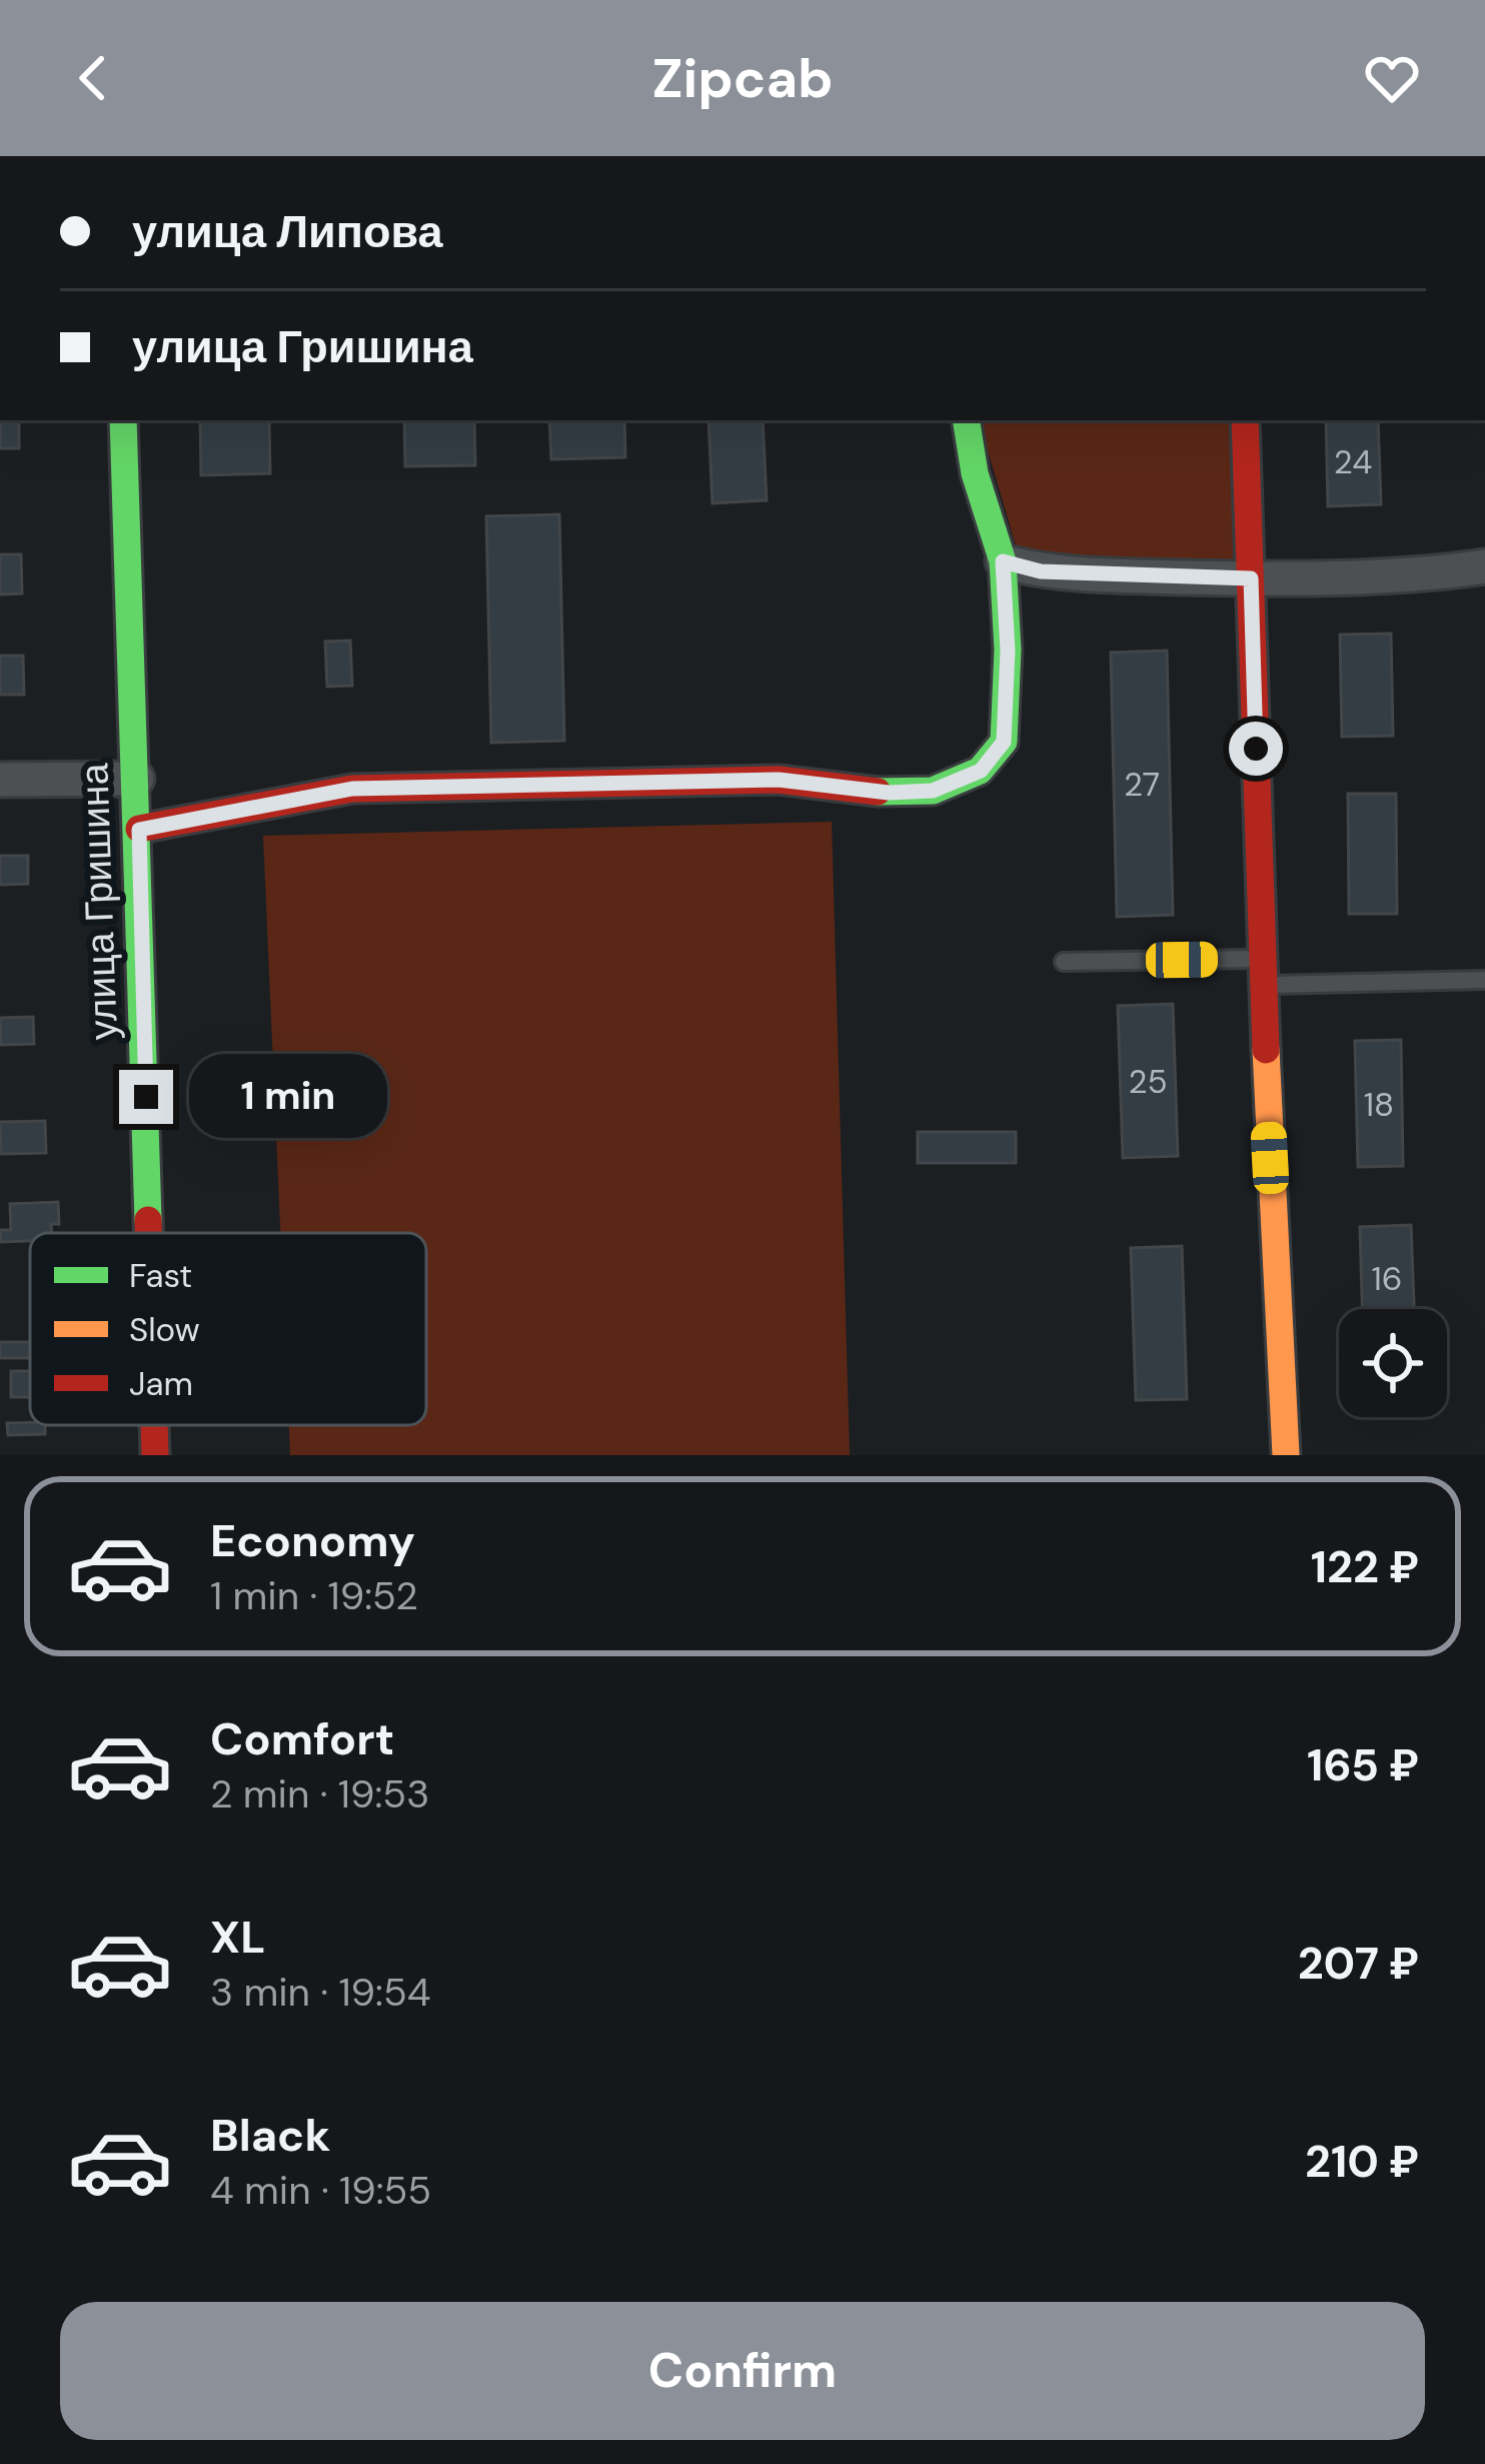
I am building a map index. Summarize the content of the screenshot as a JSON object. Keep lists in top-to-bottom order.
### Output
{
  "streets": {
    "street": ["улица Гришина"]
  },
  "house_numbers": [
    "24",
    "27",
    "25",
    "18",
    "16"
  ],
  "legend": ["Fast", "Slow", "Jam"],
  "page": {
    "header": "Zipcab",
    "banner": ["улица Липова", "улица Гришина"],
    "bubble": "1 min",
    "list": [
      {
        "name": "Economy",
        "note": "1 min · 19:52",
        "value": "122 ₽"
      },
      {
        "name": "Comfort",
        "note": "2 min · 19:53",
        "value": "165 ₽"
      },
      {
        "name": "XL",
        "note": "3 min · 19:54",
        "value": "207 ₽"
      },
      {
        "name": "Black",
        "note": "4 min · 19:55",
        "value": "210 ₽"
      }
    ],
    "buttons": "Confirm"
  }
}
